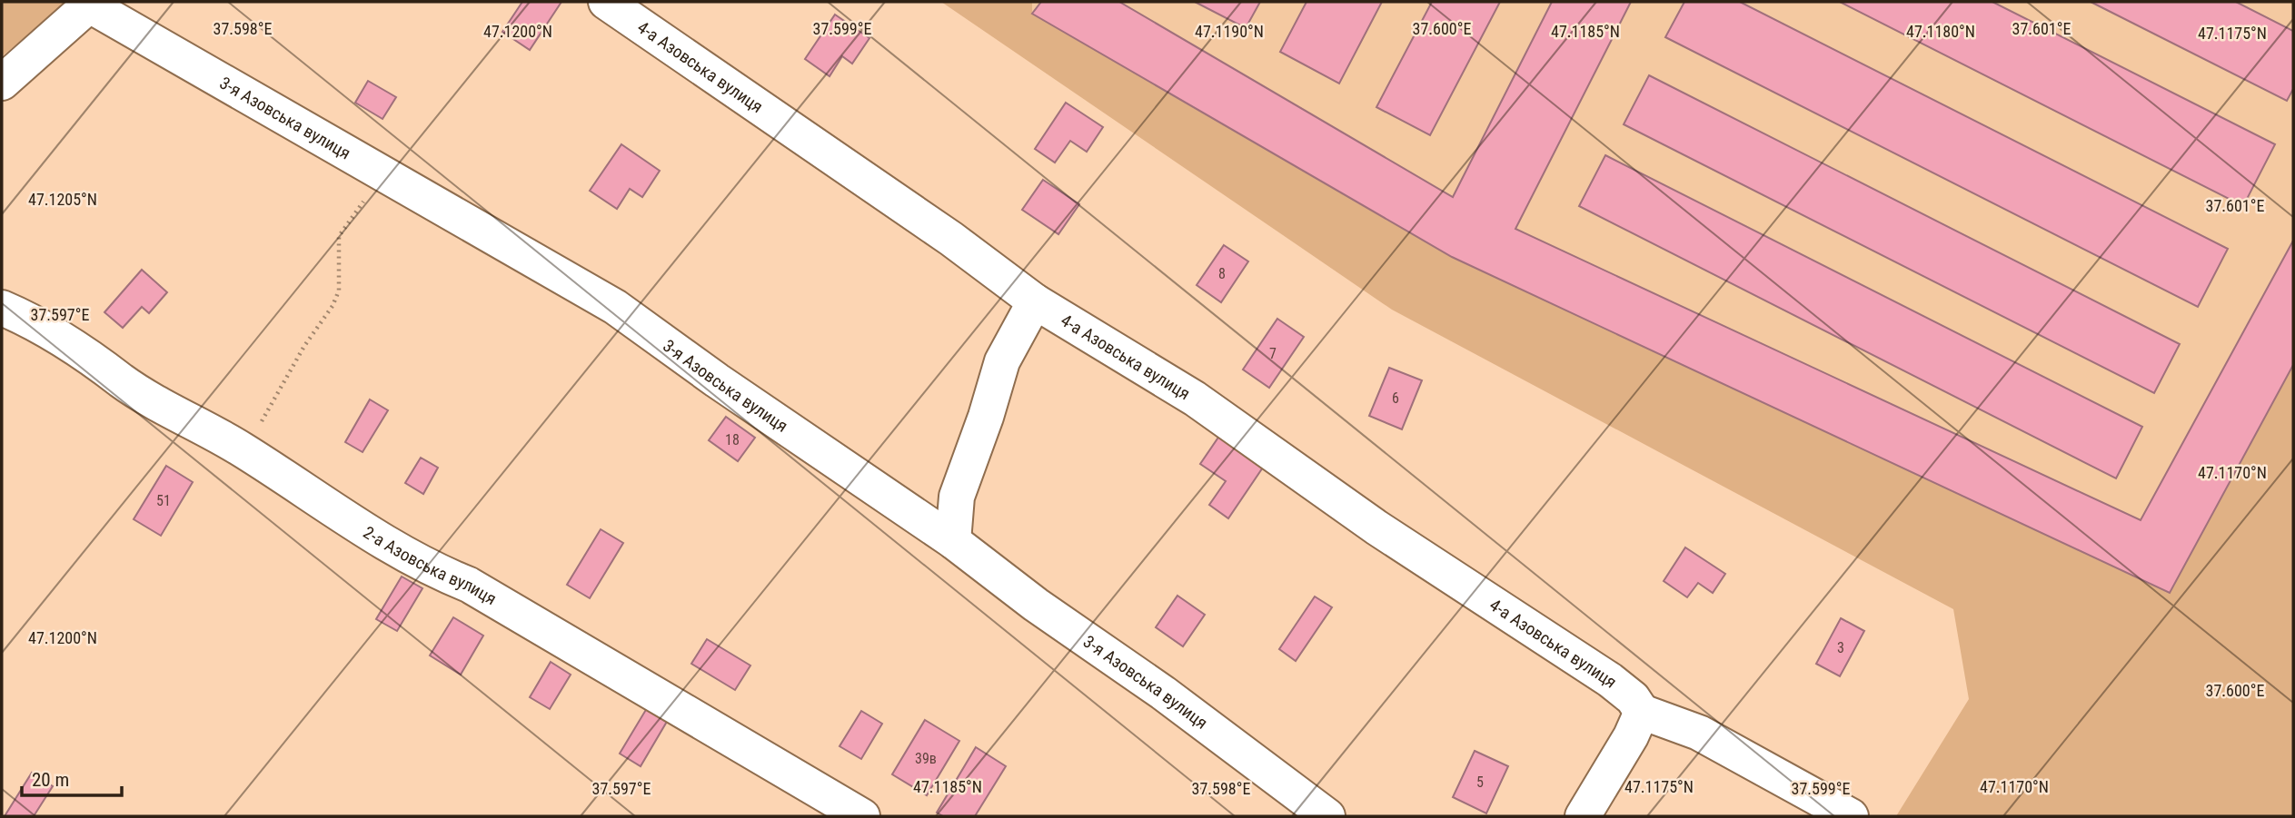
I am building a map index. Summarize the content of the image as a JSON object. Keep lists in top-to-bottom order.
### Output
{
  "streets": {
    "street": ["4-а Азовська вулиця", "3-я Азовська вулиця", "2-а Азовська вулиця"]
  },
  "house_numbers": [
    "8",
    "7",
    "6",
    "18",
    "51",
    "3",
    "39в",
    "5"
  ],
  "scale_bar": "20 m",
  "coordinates": [
    "37.598°E",
    "37.599°E",
    "37.600°E",
    "37.601°E",
    "47.1200°N",
    "47.1190°N",
    "47.1185°N",
    "47.1180°N",
    "47.1175°N",
    "47.1205°N",
    "37.597°E",
    "47.1170°N"
  ]
}
